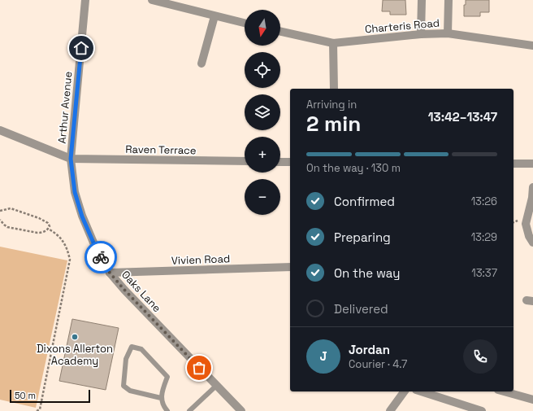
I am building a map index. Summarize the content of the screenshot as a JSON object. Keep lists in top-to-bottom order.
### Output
{
  "streets": {
    "street": [
      "Charteris Road",
      "Arthur Avenue",
      "Raven Terrace",
      "Vivien Road",
      "Oaks Lane"
    ]
  },
  "crossings": [
    ["Arthur Avenue", "Raven Terrace"],
    ["Arthur Avenue", "Oaks Lane"],
    ["Raven Terrace", "Oaks Lane"],
    ["Vivien Road", "Oaks Lane"]
  ],
  "places": ["Dixons Allerton Academy"],
  "scale_bar": "50 m",
  "north": "bottom",
  "page": {
    "map_buttons": ["+", "−"],
    "heading": ["2 min", "Arriving in", "13:42–13:47"],
    "panel": ["Jordan", "Courier · 4.7"],
    "bar": "On the way · 130 m",
    "list": [
      ["Confirmed", "13:26"],
      ["Preparing", "13:29"],
      ["On the way", "13:37"],
      "Delivered"
    ],
    "round": "J",
    "scale": "50 m"
  }
}
